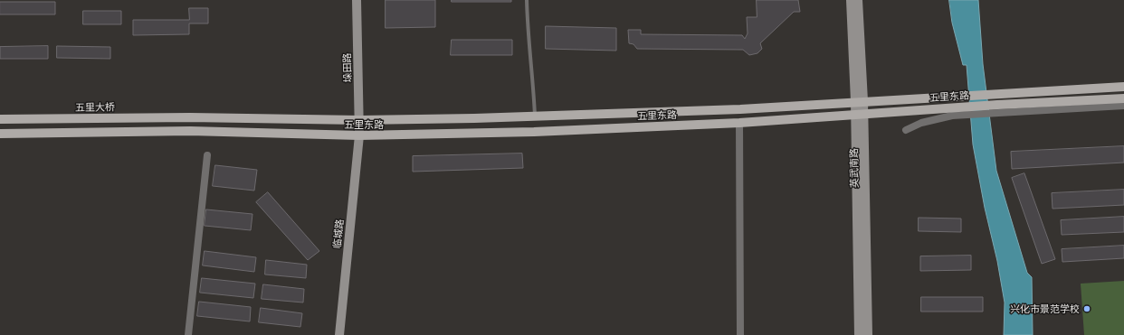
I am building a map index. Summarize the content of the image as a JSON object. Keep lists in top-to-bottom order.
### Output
{
  "streets": {
    "main road": [
      "垛田路",
      "五里东路",
      "五里大桥",
      "英武南路",
      "临城路"
    ]
  },
  "crossings": [
    ["垛田路", "五里东路"],
    ["垛田路", "临城路"],
    ["五里东路", "五里大桥"],
    ["五里东路", "英武南路"],
    ["五里东路", "临城路"]
  ],
  "places": ["兴化市景范学校"]
}
